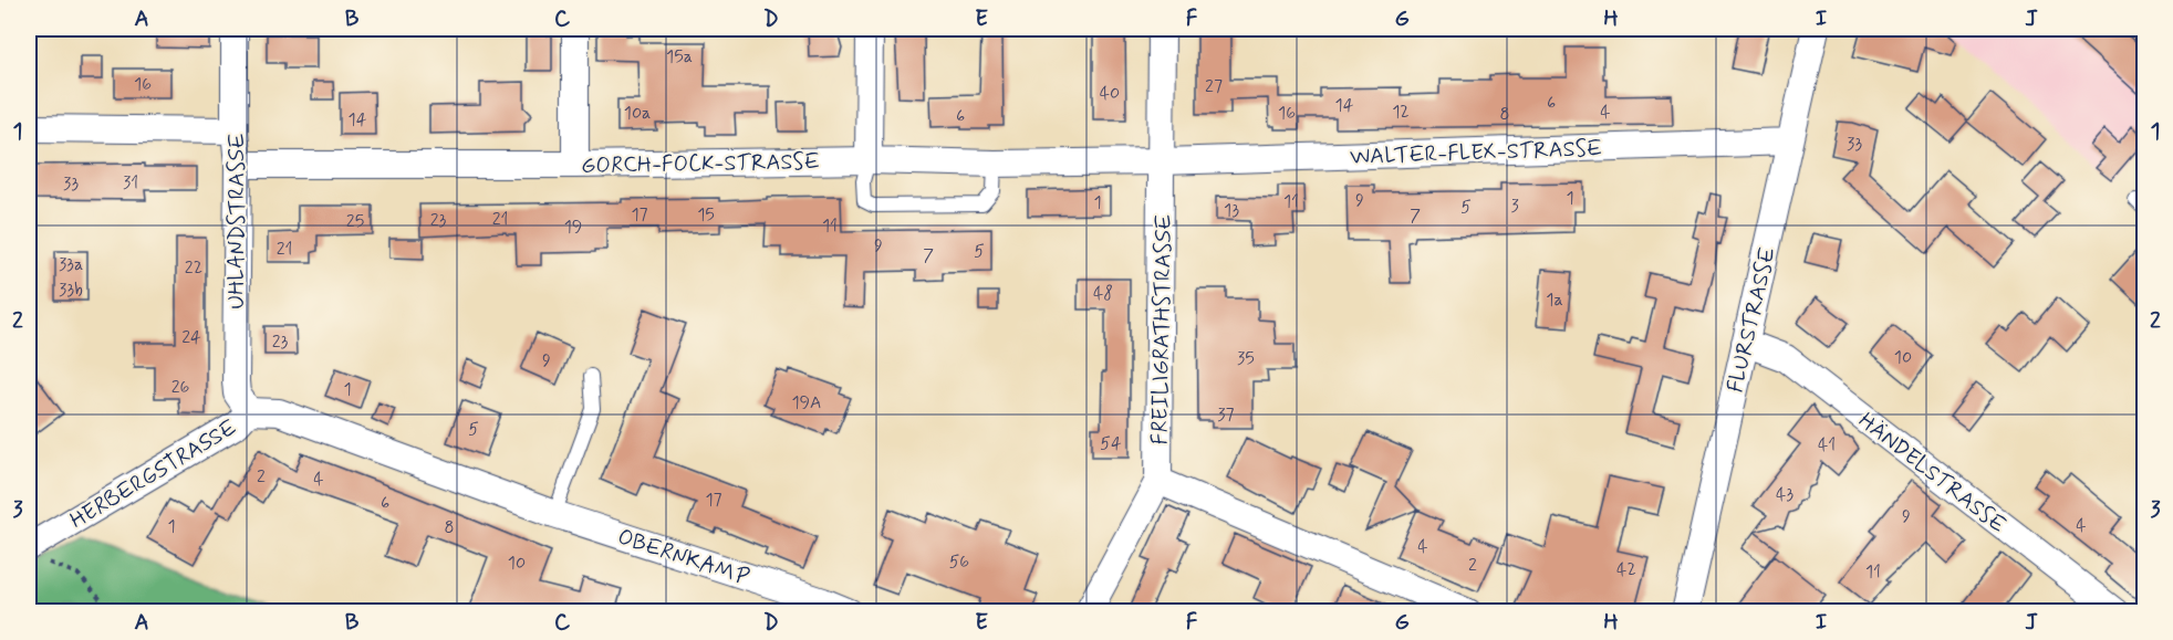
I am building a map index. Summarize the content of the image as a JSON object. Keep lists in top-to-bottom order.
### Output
{
  "streets": {
    "street": [
      "WALTER-FLEX-STRASSE",
      "GORCH-FOCK-STRASSE",
      "UHLANDSTRASSE",
      "FLURSTRASSE",
      "FREILIGRATHSTRASSE",
      "HÄNDELSTRASSE",
      "HERBERGSTRASSE",
      "OBERNKAMP"
    ]
  },
  "crossings": [
    ["WALTER-FLEX-STRASSE", "GORCH-FOCK-STRASSE"],
    ["WALTER-FLEX-STRASSE", "FLURSTRASSE"],
    ["WALTER-FLEX-STRASSE", "FREILIGRATHSTRASSE"],
    ["GORCH-FOCK-STRASSE", "UHLANDSTRASSE"],
    ["GORCH-FOCK-STRASSE", "FREILIGRATHSTRASSE"],
    ["UHLANDSTRASSE", "HERBERGSTRASSE"],
    ["FLURSTRASSE", "HÄNDELSTRASSE"],
    ["HERBERGSTRASSE", "OBERNKAMP"]
  ],
  "house_numbers": [
    "15a",
    "16",
    "27",
    "40",
    "6",
    "14",
    "12",
    "4",
    "10a",
    "16",
    "8",
    "6",
    "14",
    "33",
    "31",
    "33",
    "1",
    "9",
    "11",
    "1",
    "3",
    "5",
    "13",
    "17",
    "15",
    "7",
    "21",
    "23",
    "25",
    "11",
    "19",
    "9",
    "21",
    "5",
    "7",
    "33a",
    "22",
    "33b",
    "48",
    "1a",
    "24",
    "23",
    "10",
    "35",
    "9",
    "26",
    "1",
    "19A",
    "37",
    "5",
    "54",
    "41",
    "2",
    "4",
    "43",
    "17",
    "6",
    "9",
    "4",
    "1",
    "8",
    "4",
    "56",
    "10",
    "2",
    "42",
    "11"
  ],
  "grid": {
    "columns": [
      "A",
      "B",
      "C",
      "D",
      "E",
      "F",
      "G",
      "H",
      "I",
      "J"
    ],
    "rows": ["1", "2", "3"]
  }
}
